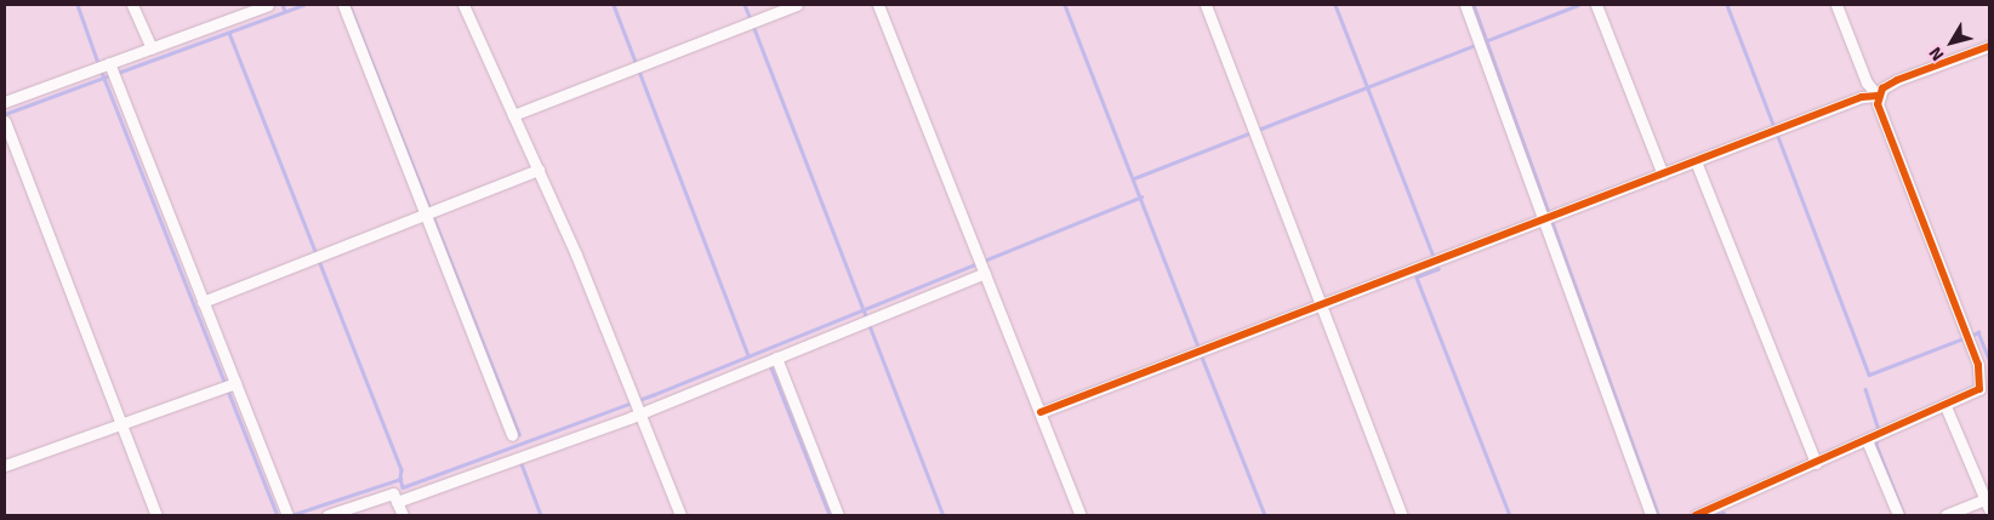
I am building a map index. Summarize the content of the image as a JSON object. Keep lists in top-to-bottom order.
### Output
{
  "north": "bottom left"
}
